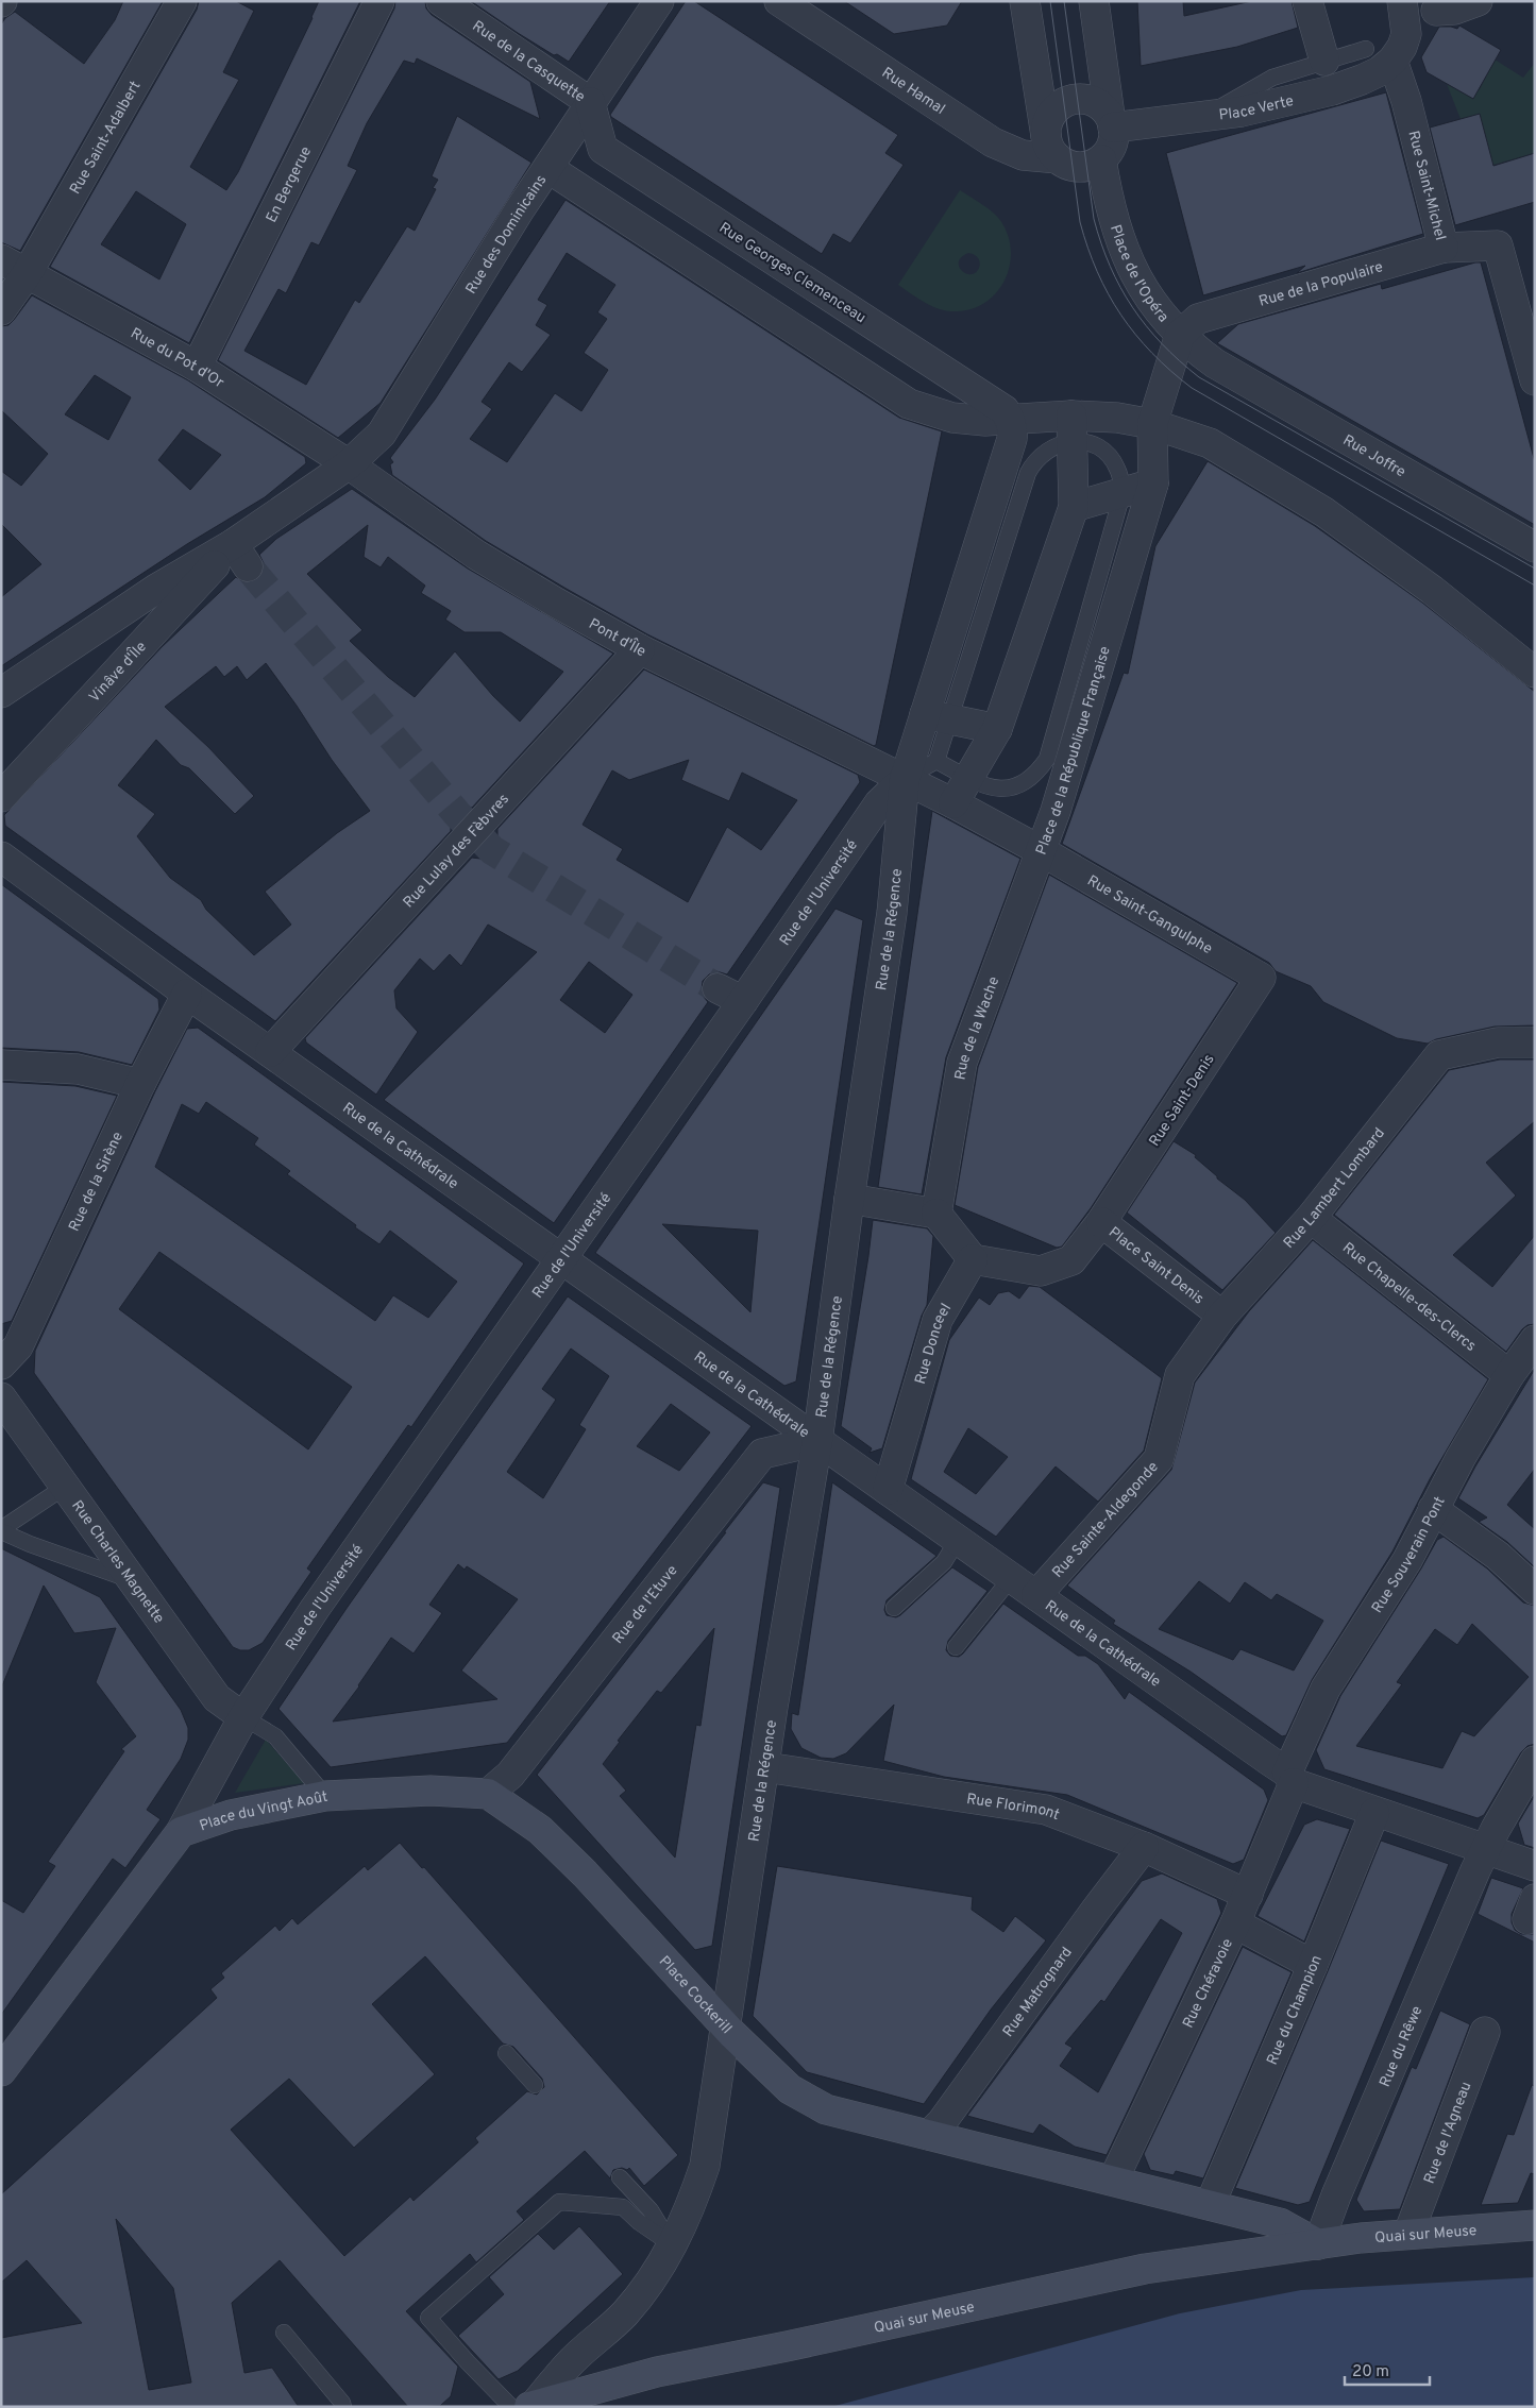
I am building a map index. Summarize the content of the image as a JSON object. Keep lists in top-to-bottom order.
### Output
{
  "streets": {
    "street": [
      "Rue de la Casquette",
      "Rue Hamal",
      "Place Verte",
      "Rue Saint-Adalbert",
      "En Bergerue",
      "Rue Saint-Michel",
      "Rue des Dominicains",
      "Place de l'Opéra",
      "Rue Georges Clemenceau",
      "Rue de la Populaire",
      "Rue du Pot d'Or",
      "Rue Joffre",
      "Pont d'Île",
      "Vinâve d'Île",
      "Place de la République Française",
      "Rue Lulay des Fèbvres",
      "Rue de l'Université",
      "Rue Saint-Gangulphe",
      "Rue de la Régence",
      "Rue de la Wache",
      "Rue Saint-Denis",
      "Rue de la Cathédrale",
      "Rue de la Sirène",
      "Rue Lambert Lombard",
      "Place Saint Denis",
      "Rue Chapelle-des-Clercs",
      "Rue Donceel",
      "Rue Sainte-Aldegonde",
      "Rue Souverain Pont",
      "Rue Charles Magnette",
      "Rue de l'Etuve",
      "Place du Vingt Août",
      "Rue Florimont",
      "Rue Chéravoie",
      "Rue Matrognard",
      "Place Cockerill",
      "Rue du Champion",
      "Rue du Rêwe",
      "Rue de l'Agneau",
      "Quai sur Meuse"
    ]
  },
  "crossings": [
    ["Rue de la Casquette", "Rue des Dominicains"],
    ["Rue de la Casquette", "Rue Georges Clemenceau"],
    ["Rue Hamal", "Place Verte"],
    ["Rue Hamal", "Place de l'Opéra"],
    ["Place Verte", "Rue Saint-Michel"],
    ["Place Verte", "Place de l'Opéra"],
    ["Rue Saint-Adalbert", "Rue du Pot d'Or"],
    ["En Bergerue", "Rue du Pot d'Or"],
    ["Rue Saint-Michel", "Rue de la Populaire"],
    ["Rue des Dominicains", "Rue Georges Clemenceau"],
    ["Rue des Dominicains", "Rue du Pot d'Or"],
    ["Rue des Dominicains", "Pont d'Île"],
    ["Rue des Dominicains", "Vinâve d'Île"],
    ["Place de l'Opéra", "Rue de la Populaire"],
    ["Place de l'Opéra", "Rue Joffre"],
    ["Place de l'Opéra", "Place de la République Française"],
    ["Rue de la Populaire", "Place de la République Française"],
    ["Rue du Pot d'Or", "Pont d'Île"],
    ["Rue du Pot d'Or", "Vinâve d'Île"],
    ["Pont d'Île", "Vinâve d'Île"],
    ["Pont d'Île", "Place de la République Française"],
    ["Pont d'Île", "Rue Lulay des Fèbvres"],
    ["Pont d'Île", "Rue de l'Université"],
    ["Pont d'Île", "Rue de la Régence"],
    ["Place de la République Française", "Rue de l'Université"],
    ["Place de la République Française", "Rue Saint-Gangulphe"],
    ["Place de la République Française", "Rue de la Régence"],
    ["Place de la République Française", "Rue de la Wache"],
    ["Rue Lulay des Fèbvres", "Rue de la Cathédrale"],
    ["Rue de l'Université", "Rue de la Régence"],
    ["Rue de l'Université", "Rue de la Cathédrale"],
    ["Rue de l'Université", "Rue Charles Magnette"],
    ["Rue de l'Université", "Place du Vingt Août"],
    ["Rue Saint-Gangulphe", "Rue de la Wache"],
    ["Rue Saint-Gangulphe", "Rue Saint-Denis"],
    ["Rue de la Régence", "Rue de la Cathédrale"],
    ["Rue de la Régence", "Rue de l'Etuve"],
    ["Rue de la Régence", "Rue Florimont"],
    ["Rue de la Régence", "Place Cockerill"],
    ["Rue Saint-Denis", "Place Saint Denis"],
    ["Rue de la Cathédrale", "Rue de la Sirène"],
    ["Rue de la Cathédrale", "Rue Donceel"],
    ["Rue de la Cathédrale", "Rue Sainte-Aldegonde"],
    ["Rue de la Cathédrale", "Rue Souverain Pont"],
    ["Rue de la Cathédrale", "Rue de l'Etuve"],
    ["Rue de la Cathédrale", "Rue Chéravoie"],
    ["Rue de la Cathédrale", "Rue du Champion"],
    ["Rue de la Cathédrale", "Rue du Rêwe"],
    ["Rue Lambert Lombard", "Place Saint Denis"],
    ["Rue Lambert Lombard", "Rue Chapelle-des-Clercs"],
    ["Rue Lambert Lombard", "Rue Sainte-Aldegonde"],
    ["Place Saint Denis", "Rue Donceel"],
    ["Place Saint Denis", "Rue Sainte-Aldegonde"],
    ["Rue Chapelle-des-Clercs", "Rue Souverain Pont"],
    ["Rue Souverain Pont", "Rue Chéravoie"],
    ["Rue Charles Magnette", "Place du Vingt Août"],
    ["Rue de l'Etuve", "Place Cockerill"],
    ["Rue Florimont", "Rue Chéravoie"],
    ["Rue Florimont", "Rue Matrognard"],
    ["Place Cockerill", "Quai sur Meuse"],
    ["Rue du Rêwe", "Quai sur Meuse"],
    ["Rue de l'Agneau", "Quai sur Meuse"]
  ],
  "scale_bar": "20 m"
}
